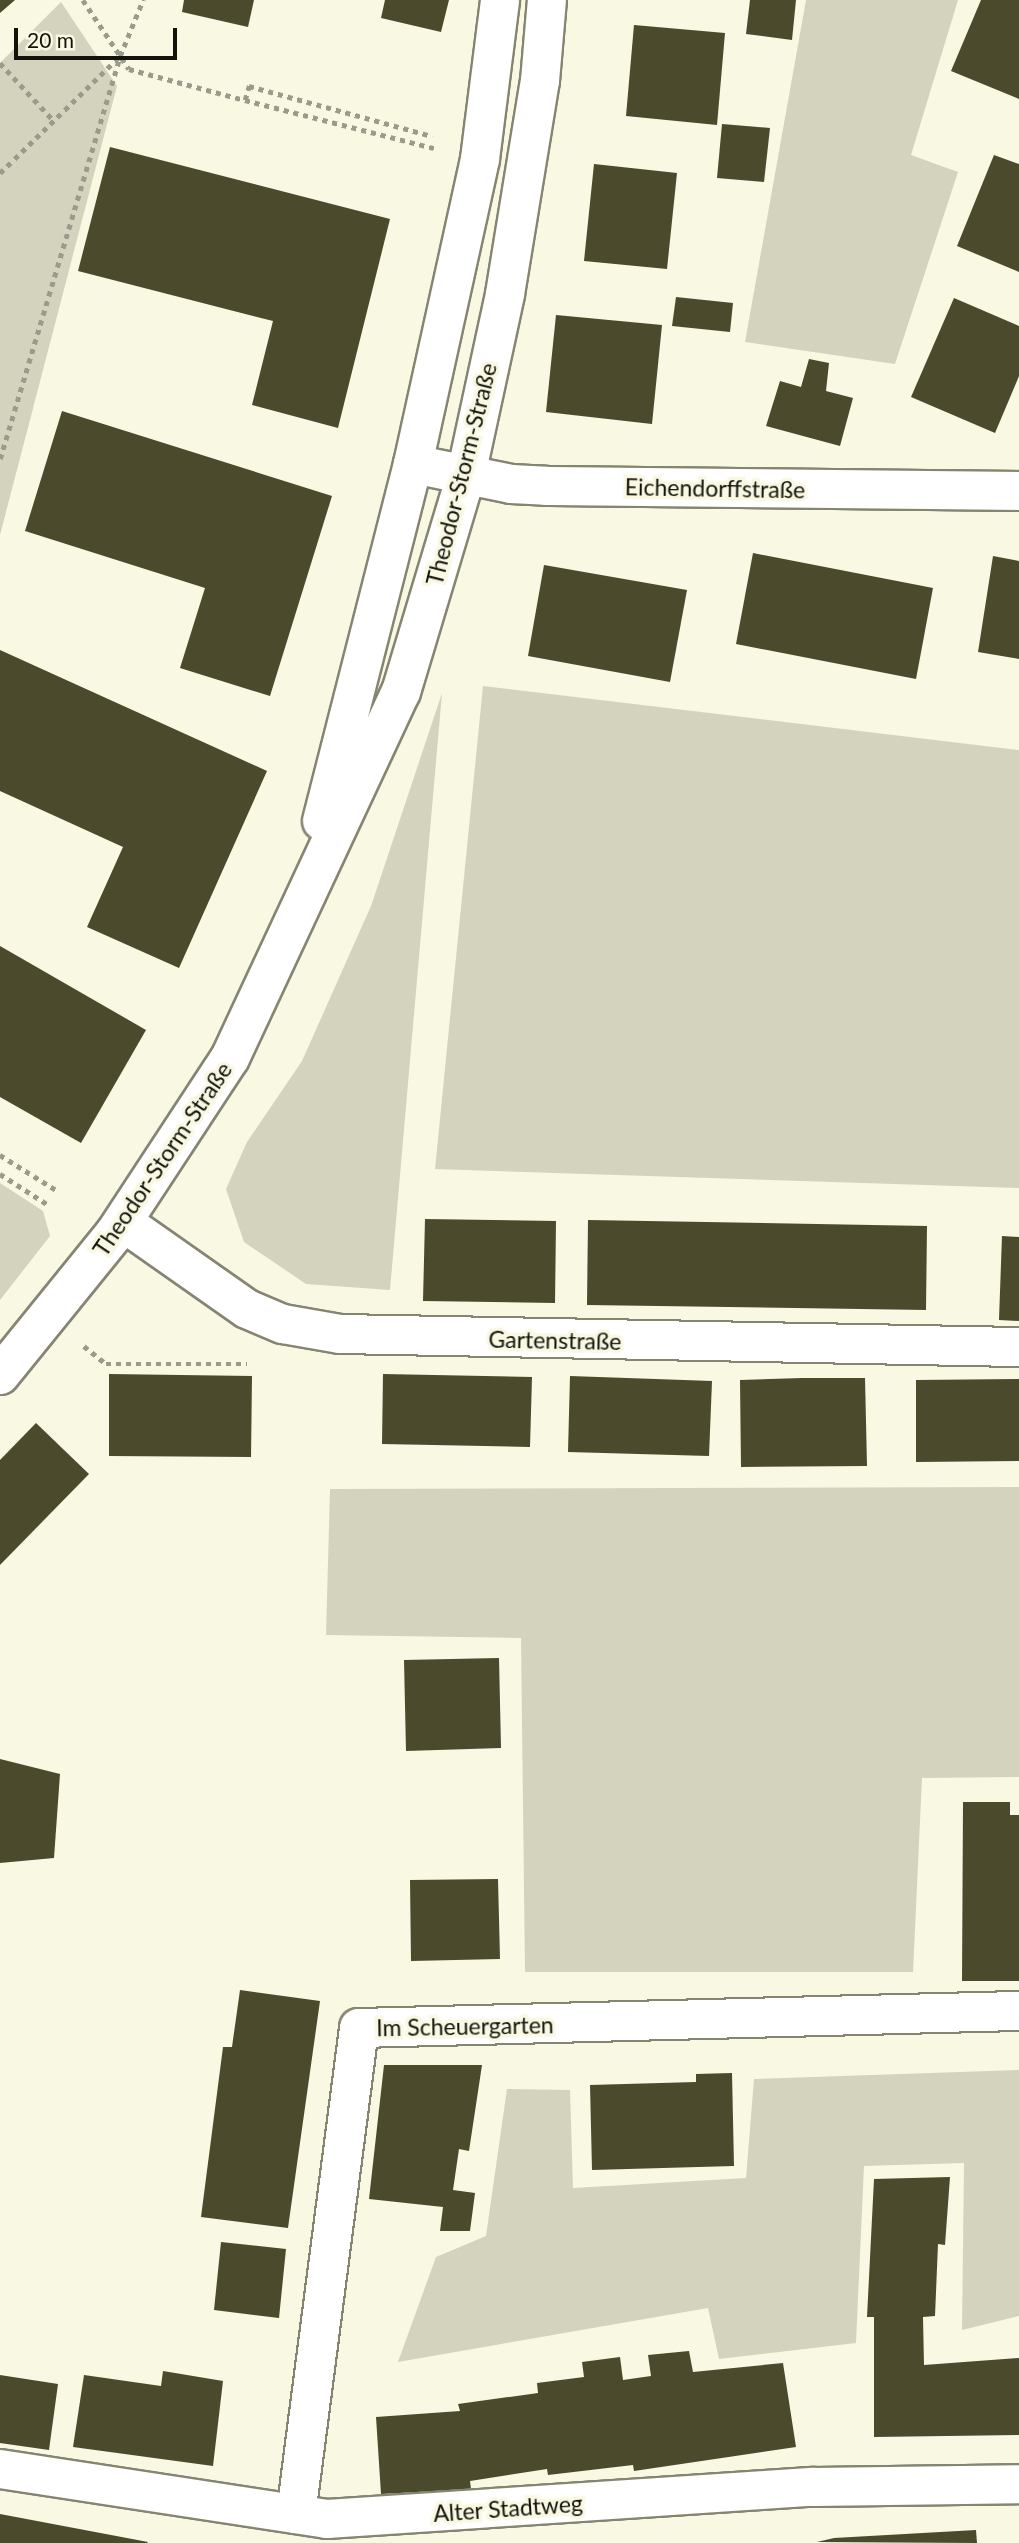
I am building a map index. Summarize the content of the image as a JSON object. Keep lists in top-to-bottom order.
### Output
{
  "streets": {
    "street": [
      "Theodor-Storm-Straße",
      "Eichendorffstraße",
      "Gartenstraße",
      "Im Scheuergarten",
      "Alter Stadtweg"
    ]
  },
  "crossings": [
    ["Theodor-Storm-Straße", "Eichendorffstraße"],
    ["Theodor-Storm-Straße", "Gartenstraße"],
    ["Im Scheuergarten", "Alter Stadtweg"]
  ],
  "scale_bar": "20 m"
}
